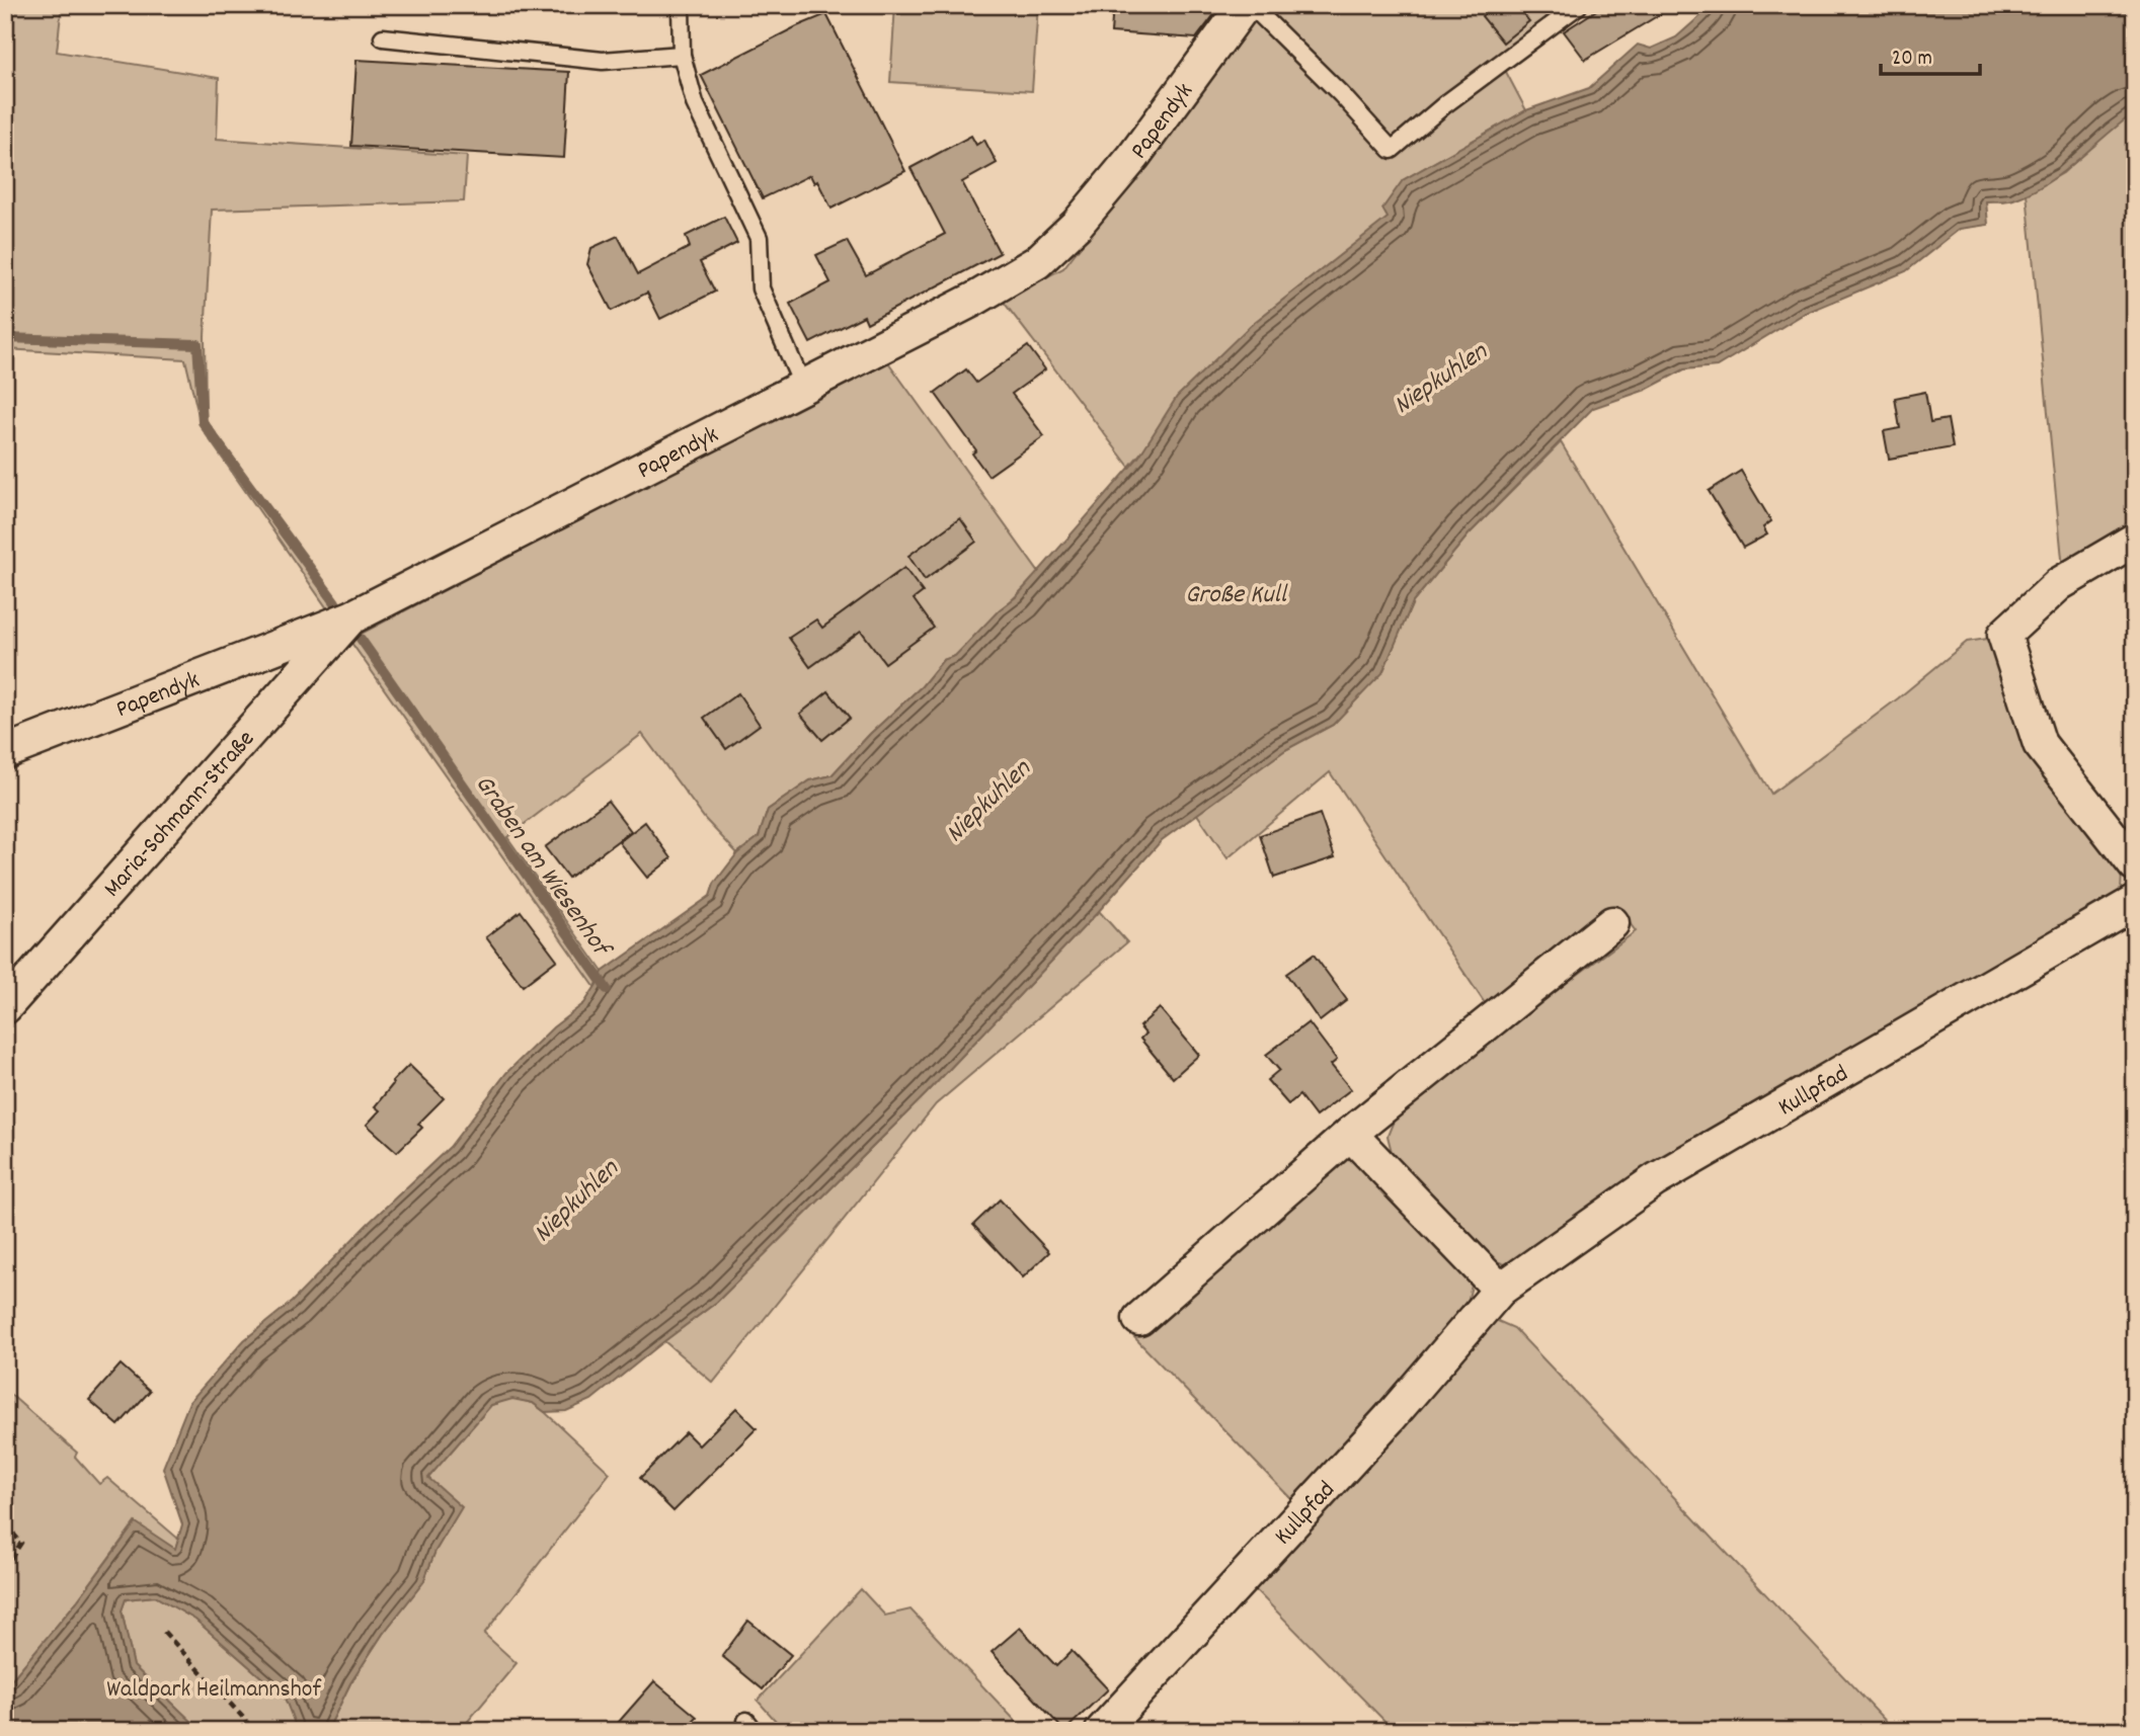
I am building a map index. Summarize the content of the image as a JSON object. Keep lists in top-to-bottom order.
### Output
{
  "streets": {
    "street": ["Papendyk", "Maria-Sohmann-Straße", "Kullpfad"]
  },
  "crossings": [
    ["Papendyk", "Maria-Sohmann-Straße"]
  ],
  "water": ["Niepkuhlen", "Große Kull", "Graben am Wiesenhof"],
  "parks": ["Waldpark Heilmannshof"],
  "scale_bar": "20 m"
}
